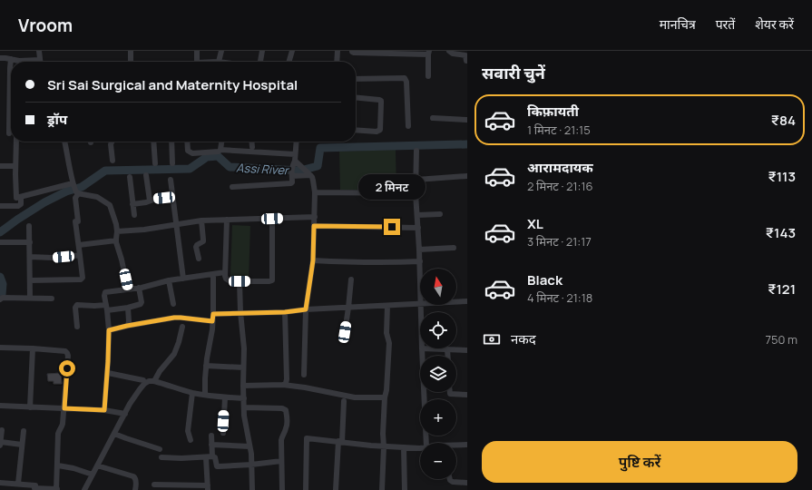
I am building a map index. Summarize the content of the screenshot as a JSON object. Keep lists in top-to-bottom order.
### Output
{
  "water": ["Assi River"],
  "north": "top",
  "page": {
    "header": "Vroom",
    "nav": ["मानचित्र", "परतें", "शेयर करें"],
    "heading": "सवारी चुनें",
    "banner": ["Sri Sai Surgical and Maternity Hospital", "ड्रॉप"],
    "list": [
      {
        "name": "किफ़ायती",
        "note": "1 मिनट · 21:15",
        "value": "₹84"
      },
      {
        "name": "आरामदायक",
        "note": "2 मिनट · 21:16",
        "value": "₹113"
      },
      {
        "name": "XL",
        "note": "3 मिनट · 21:17",
        "value": "₹143"
      },
      {
        "name": "Black",
        "note": "4 मिनट · 21:18",
        "value": "₹121"
      }
    ],
    "bubble": "2 मिनट",
    "map_buttons": ["+", "−"],
    "pay": ["नकद", "750 m"],
    "buttons": "पुष्टि करें"
  }
}
